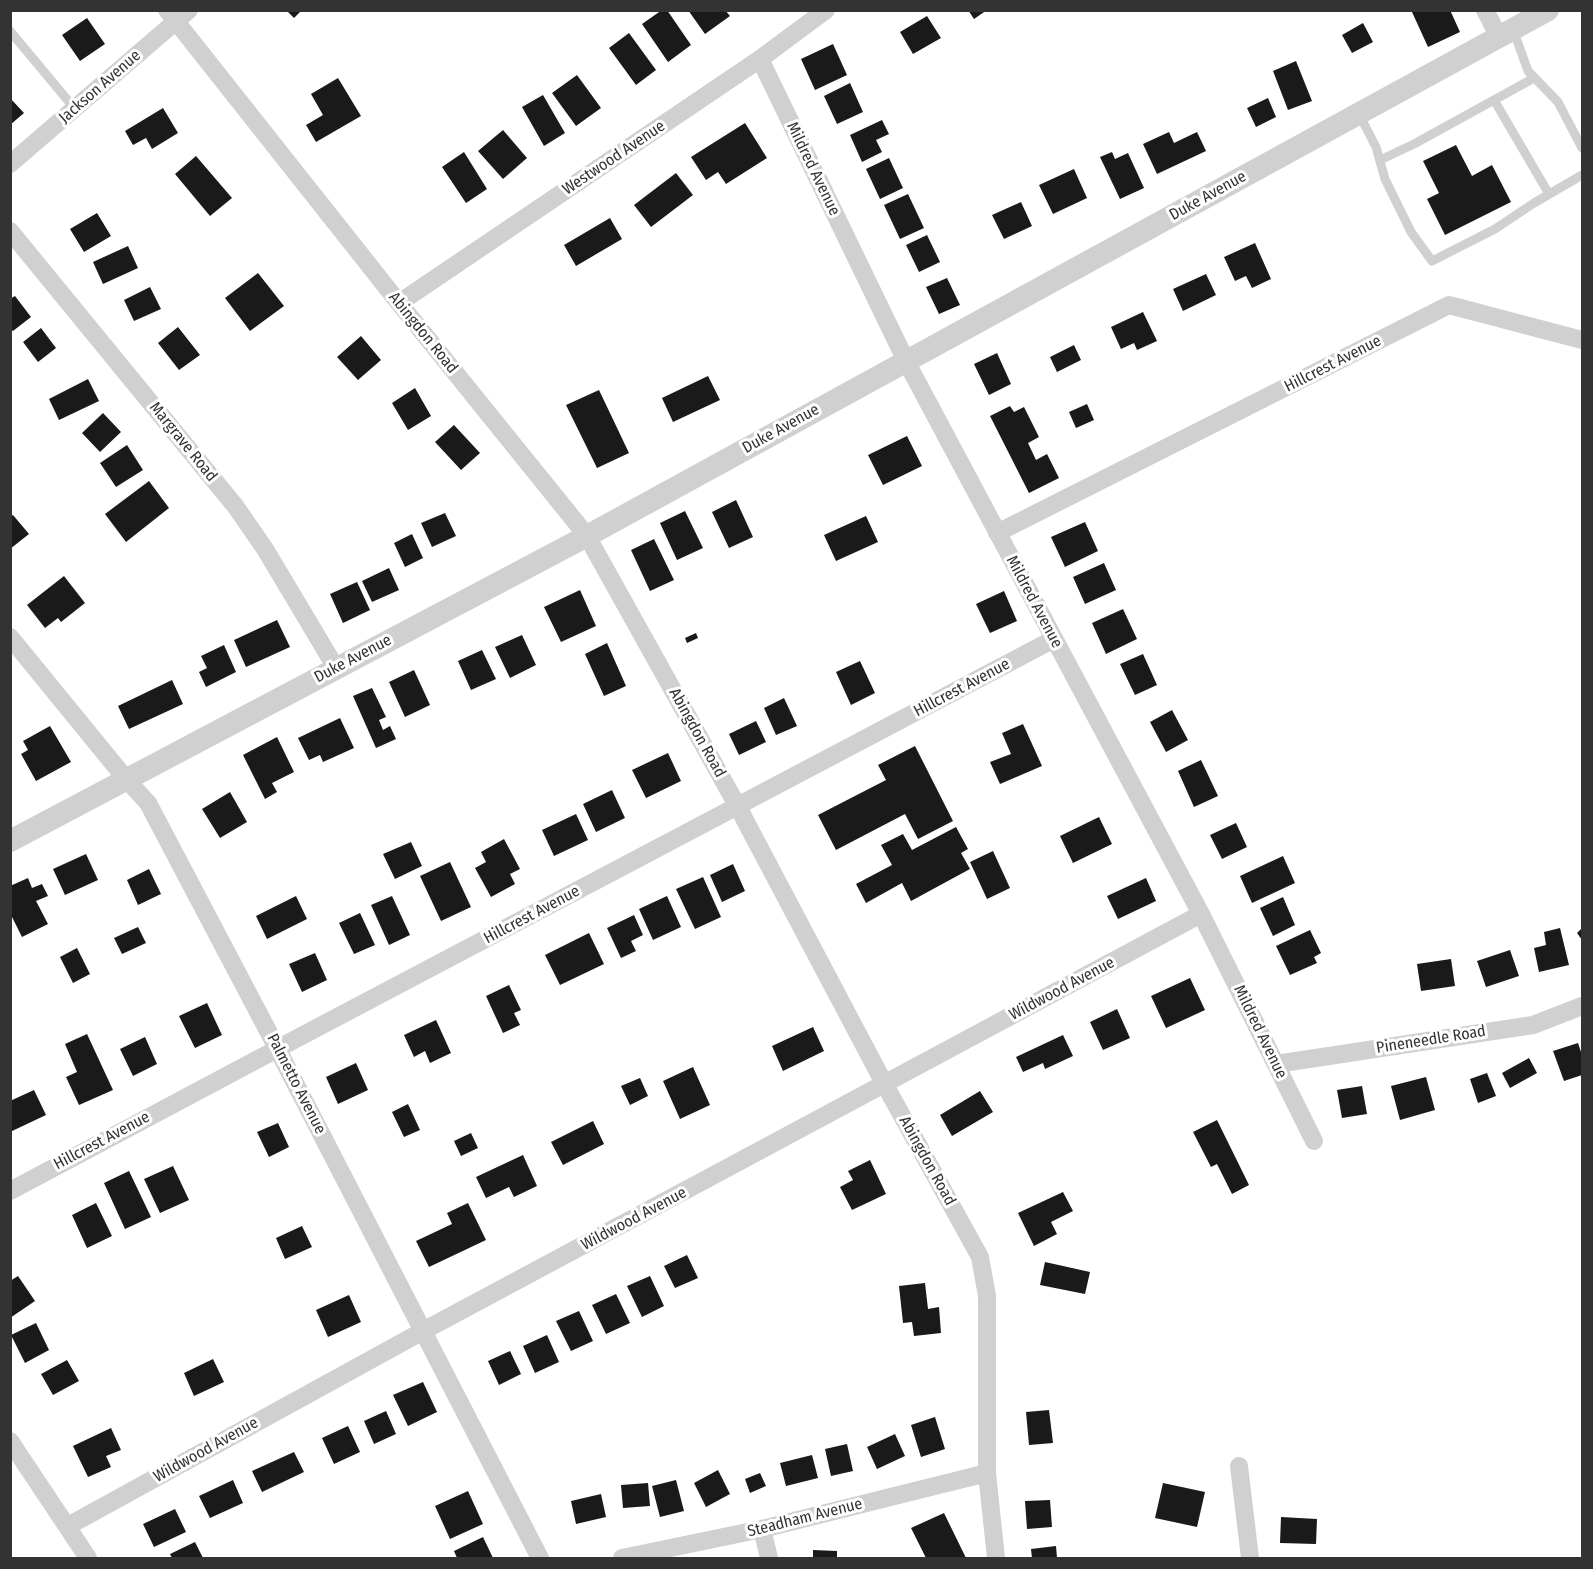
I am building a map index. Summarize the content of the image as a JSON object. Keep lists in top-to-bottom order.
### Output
{
  "streets": {
    "street": [
      "Jackson Avenue",
      "Westwood Avenue",
      "Mildred Avenue",
      "Duke Avenue",
      "Abingdon Road",
      "Hillcrest Avenue",
      "Margrave Road",
      "Wildwood Avenue",
      "Pineneedle Road",
      "Palmetto Avenue",
      "Steadham Avenue"
    ]
  },
  "crossings": [
    ["Jackson Avenue", "Abingdon Road"],
    ["Westwood Avenue", "Mildred Avenue"],
    ["Westwood Avenue", "Abingdon Road"],
    ["Mildred Avenue", "Duke Avenue"],
    ["Mildred Avenue", "Hillcrest Avenue"],
    ["Mildred Avenue", "Wildwood Avenue"],
    ["Mildred Avenue", "Pineneedle Road"],
    ["Duke Avenue", "Abingdon Road"],
    ["Duke Avenue", "Margrave Road"],
    ["Duke Avenue", "Palmetto Avenue"],
    ["Abingdon Road", "Hillcrest Avenue"],
    ["Abingdon Road", "Wildwood Avenue"],
    ["Abingdon Road", "Steadham Avenue"],
    ["Hillcrest Avenue", "Palmetto Avenue"],
    ["Wildwood Avenue", "Palmetto Avenue"]
  ]
}
